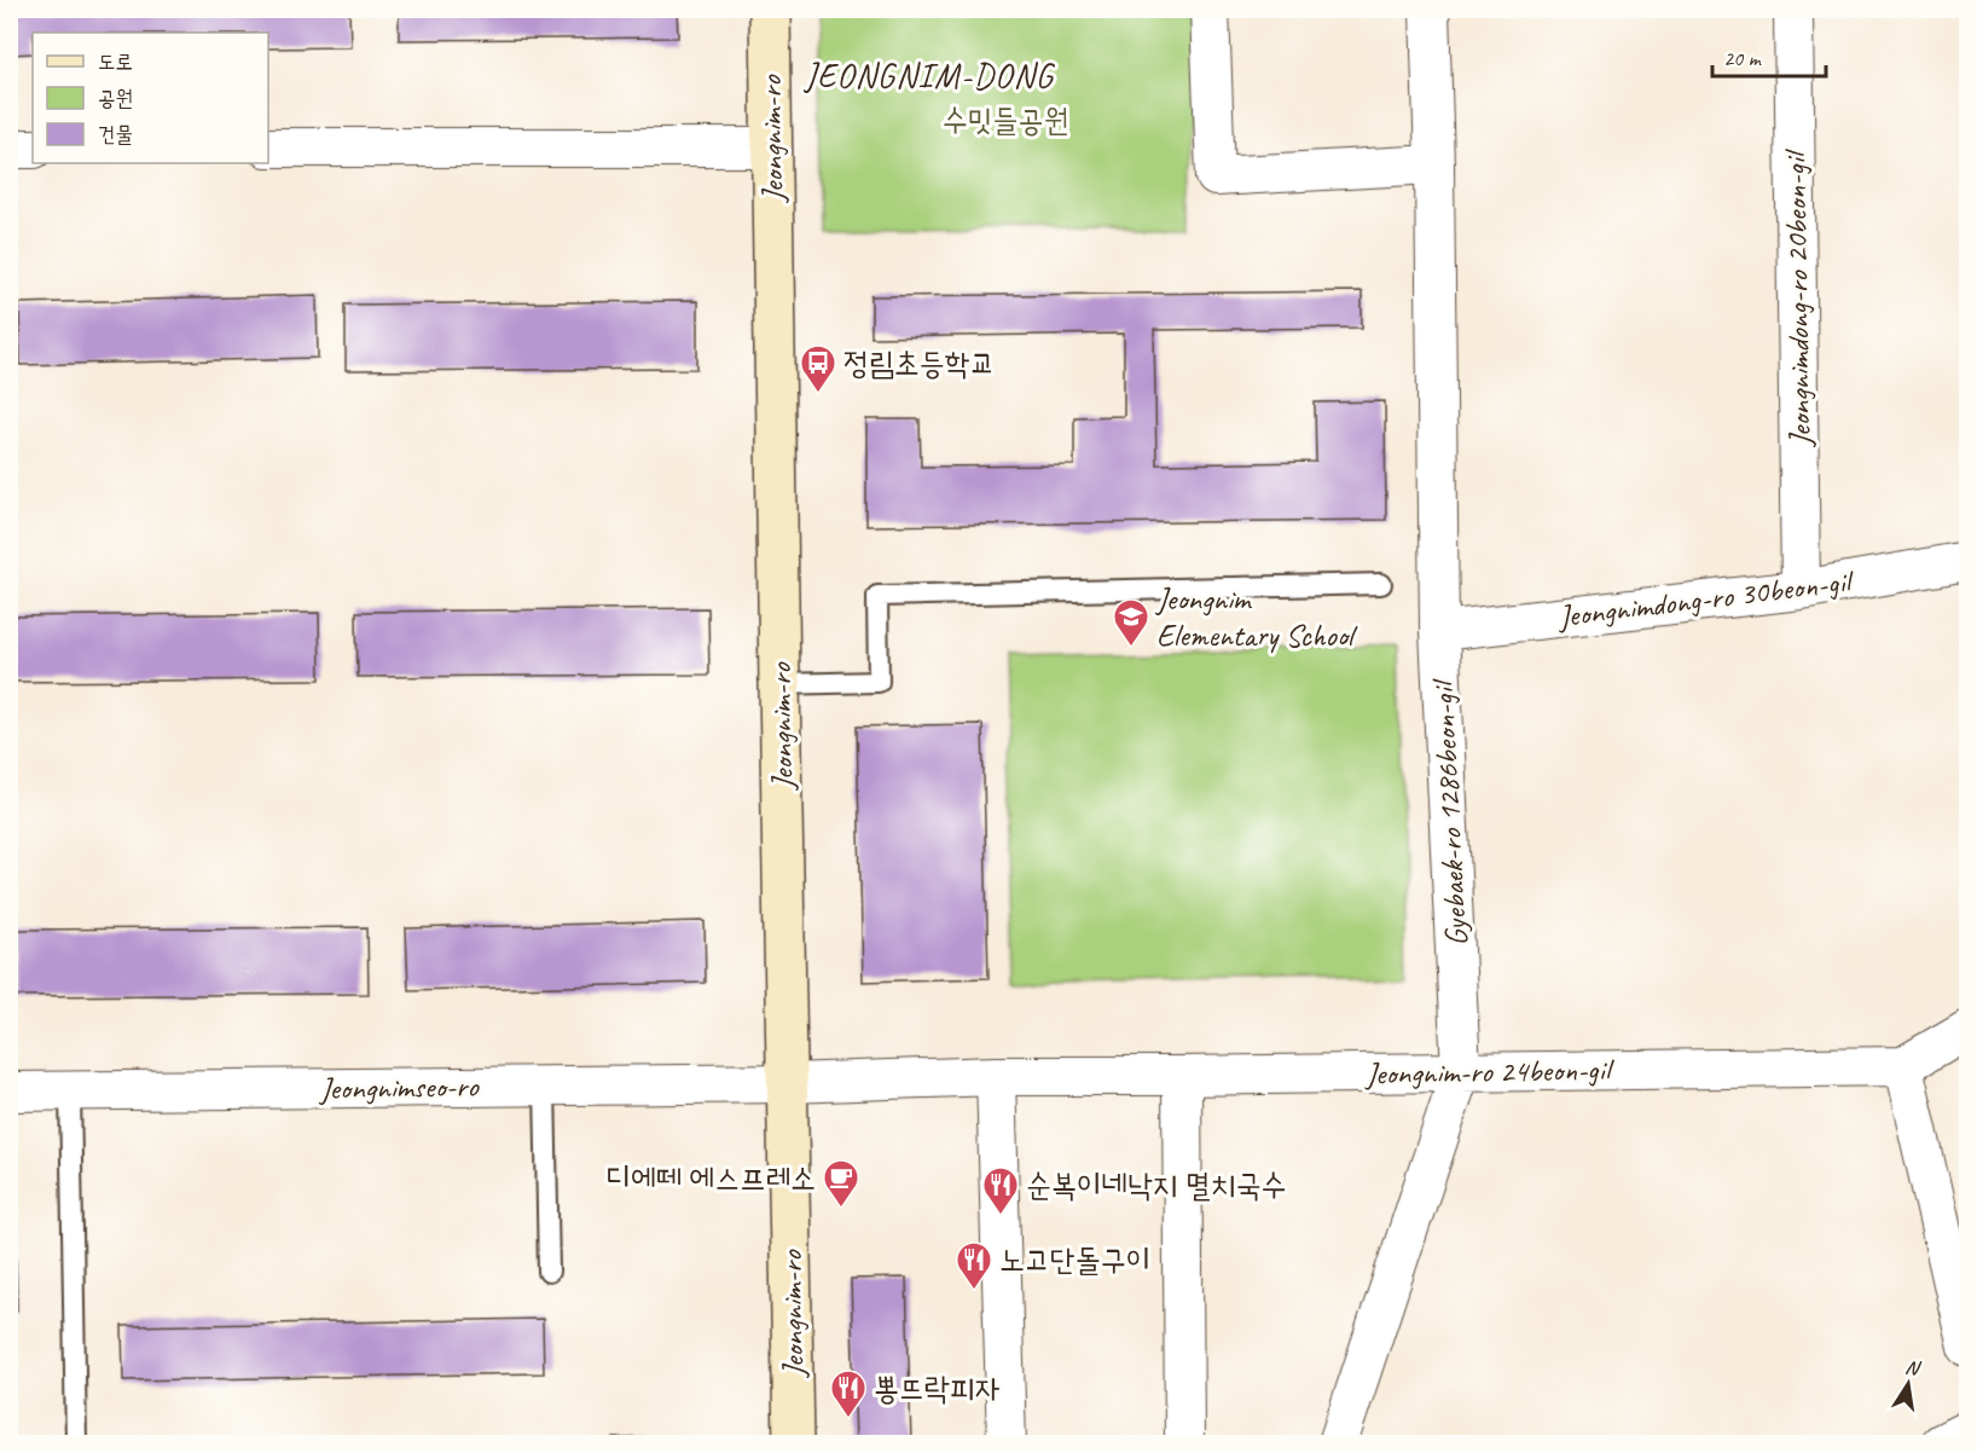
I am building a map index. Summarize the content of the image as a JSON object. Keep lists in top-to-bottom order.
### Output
{
  "streets": {
    "main road": ["Jeongnim-ro"],
    "street": [
      "Jeongnimdong-ro 20beon-gil",
      "Jeongnimdong-ro 30beon-gil",
      "Gyebaek-ro 1286beon-gil",
      "Jeongnim-ro 24beon-gil",
      "Jeongnimseo-ro"
    ]
  },
  "crossings": [
    ["Jeongnim-ro", "Jeongnim-ro 24beon-gil"],
    ["Jeongnim-ro", "Jeongnimseo-ro"],
    ["Jeongnimdong-ro 20beon-gil", "Jeongnimdong-ro 30beon-gil"],
    ["Jeongnimdong-ro 30beon-gil", "Gyebaek-ro 1286beon-gil"],
    ["Gyebaek-ro 1286beon-gil", "Jeongnim-ro 24beon-gil"],
    ["Jeongnim-ro 24beon-gil", "Jeongnimseo-ro"]
  ],
  "districts": ["JEONGNIM-DONG"],
  "parks": ["수밋들공원"],
  "places": {
    "bus stop": ["정림초등학교"],
    "school or university": ["Jeongnim Elementary School"],
    "cafe": ["디에떼 에스프레소"],
    "restaurant": ["순복이네낙지 멸치국수", "노고단돌구이", "뽕뜨락피자"]
  },
  "legend": ["도로", "공원", "건물"],
  "scale_bar": "20 m",
  "north": "top"
}
